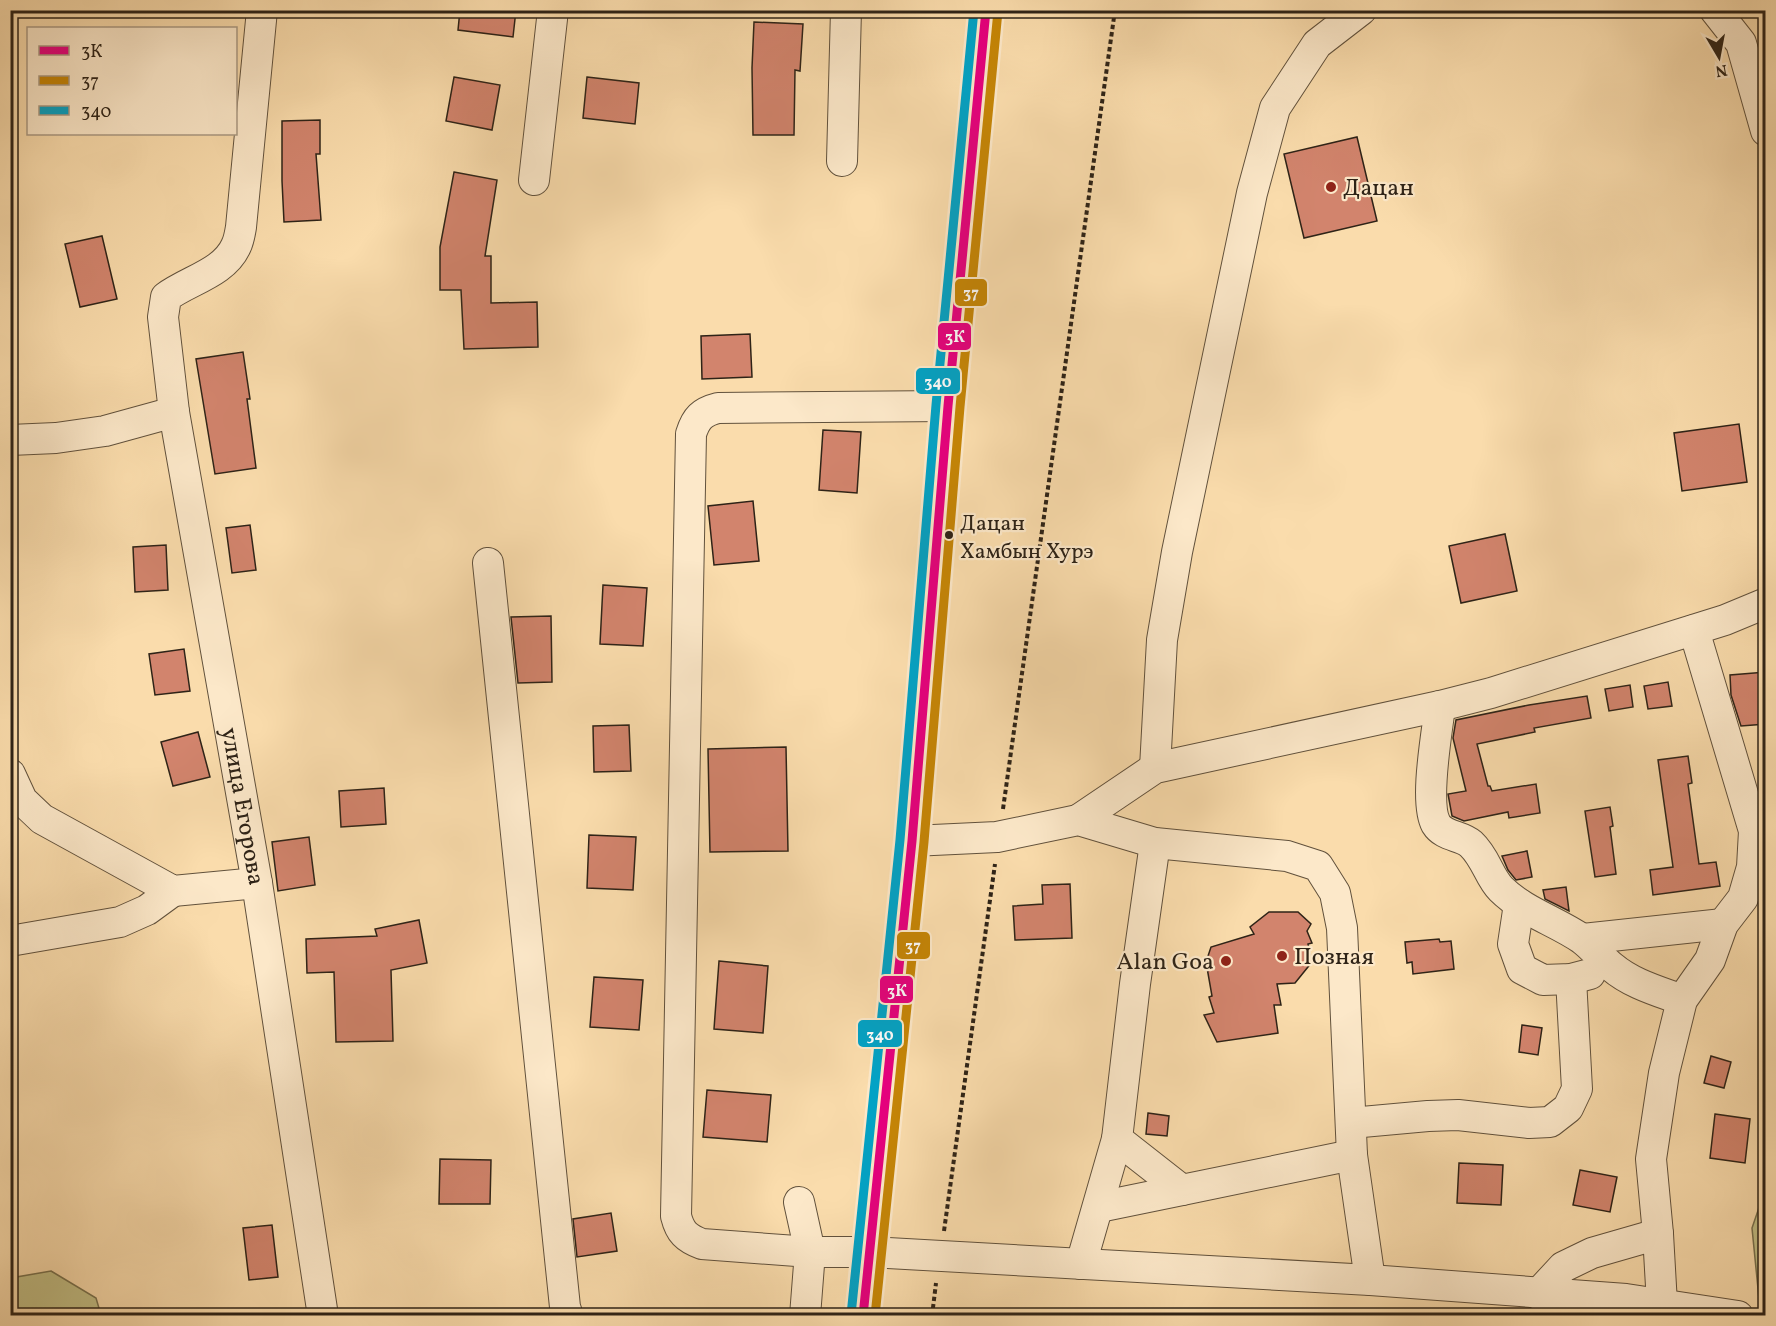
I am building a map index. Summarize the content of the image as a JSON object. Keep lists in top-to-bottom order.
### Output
{
  "streets": {
    "street": ["улица Егорова"]
  },
  "places": [
    "Дацан",
    "Дацан Хамбын Хурэ",
    "Позная",
    "Alan Goa"
  ],
  "lines": ["transit line 3К", "transit line 340", "transit line 37"],
  "legend": ["3К", "37", "340"],
  "north": "bottom"
}
